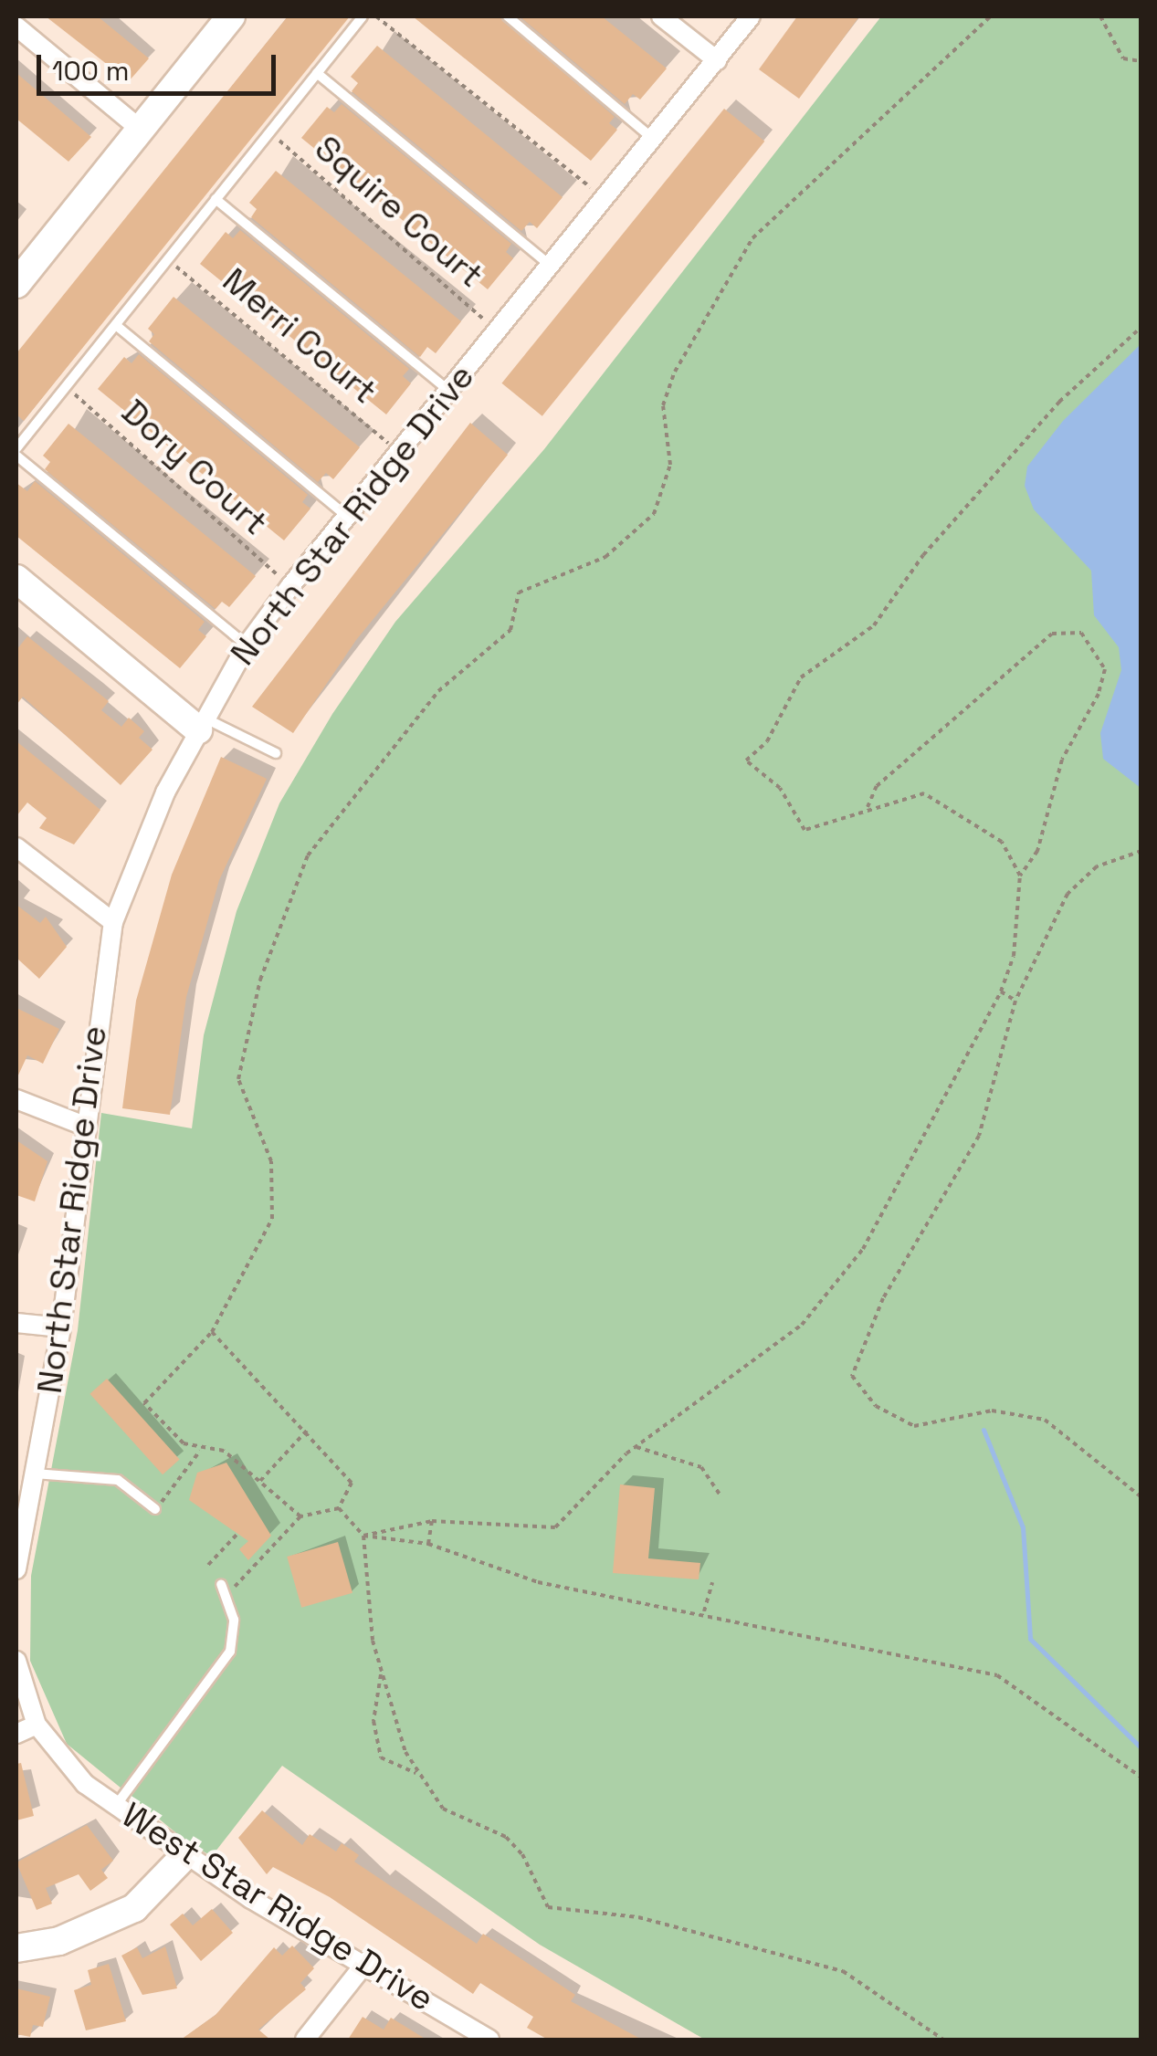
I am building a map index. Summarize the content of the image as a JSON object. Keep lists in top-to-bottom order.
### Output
{
  "streets": {
    "street": ["North Star Ridge Drive", "West Star Ridge Drive"],
    "path": ["Squire Court", "Merri Court", "Dory Court"]
  },
  "crossings": [
    ["Squire Court", "North Star Ridge Drive"],
    ["Merri Court", "North Star Ridge Drive"],
    ["Dory Court", "North Star Ridge Drive"]
  ],
  "scale_bar": "100 m"
}
